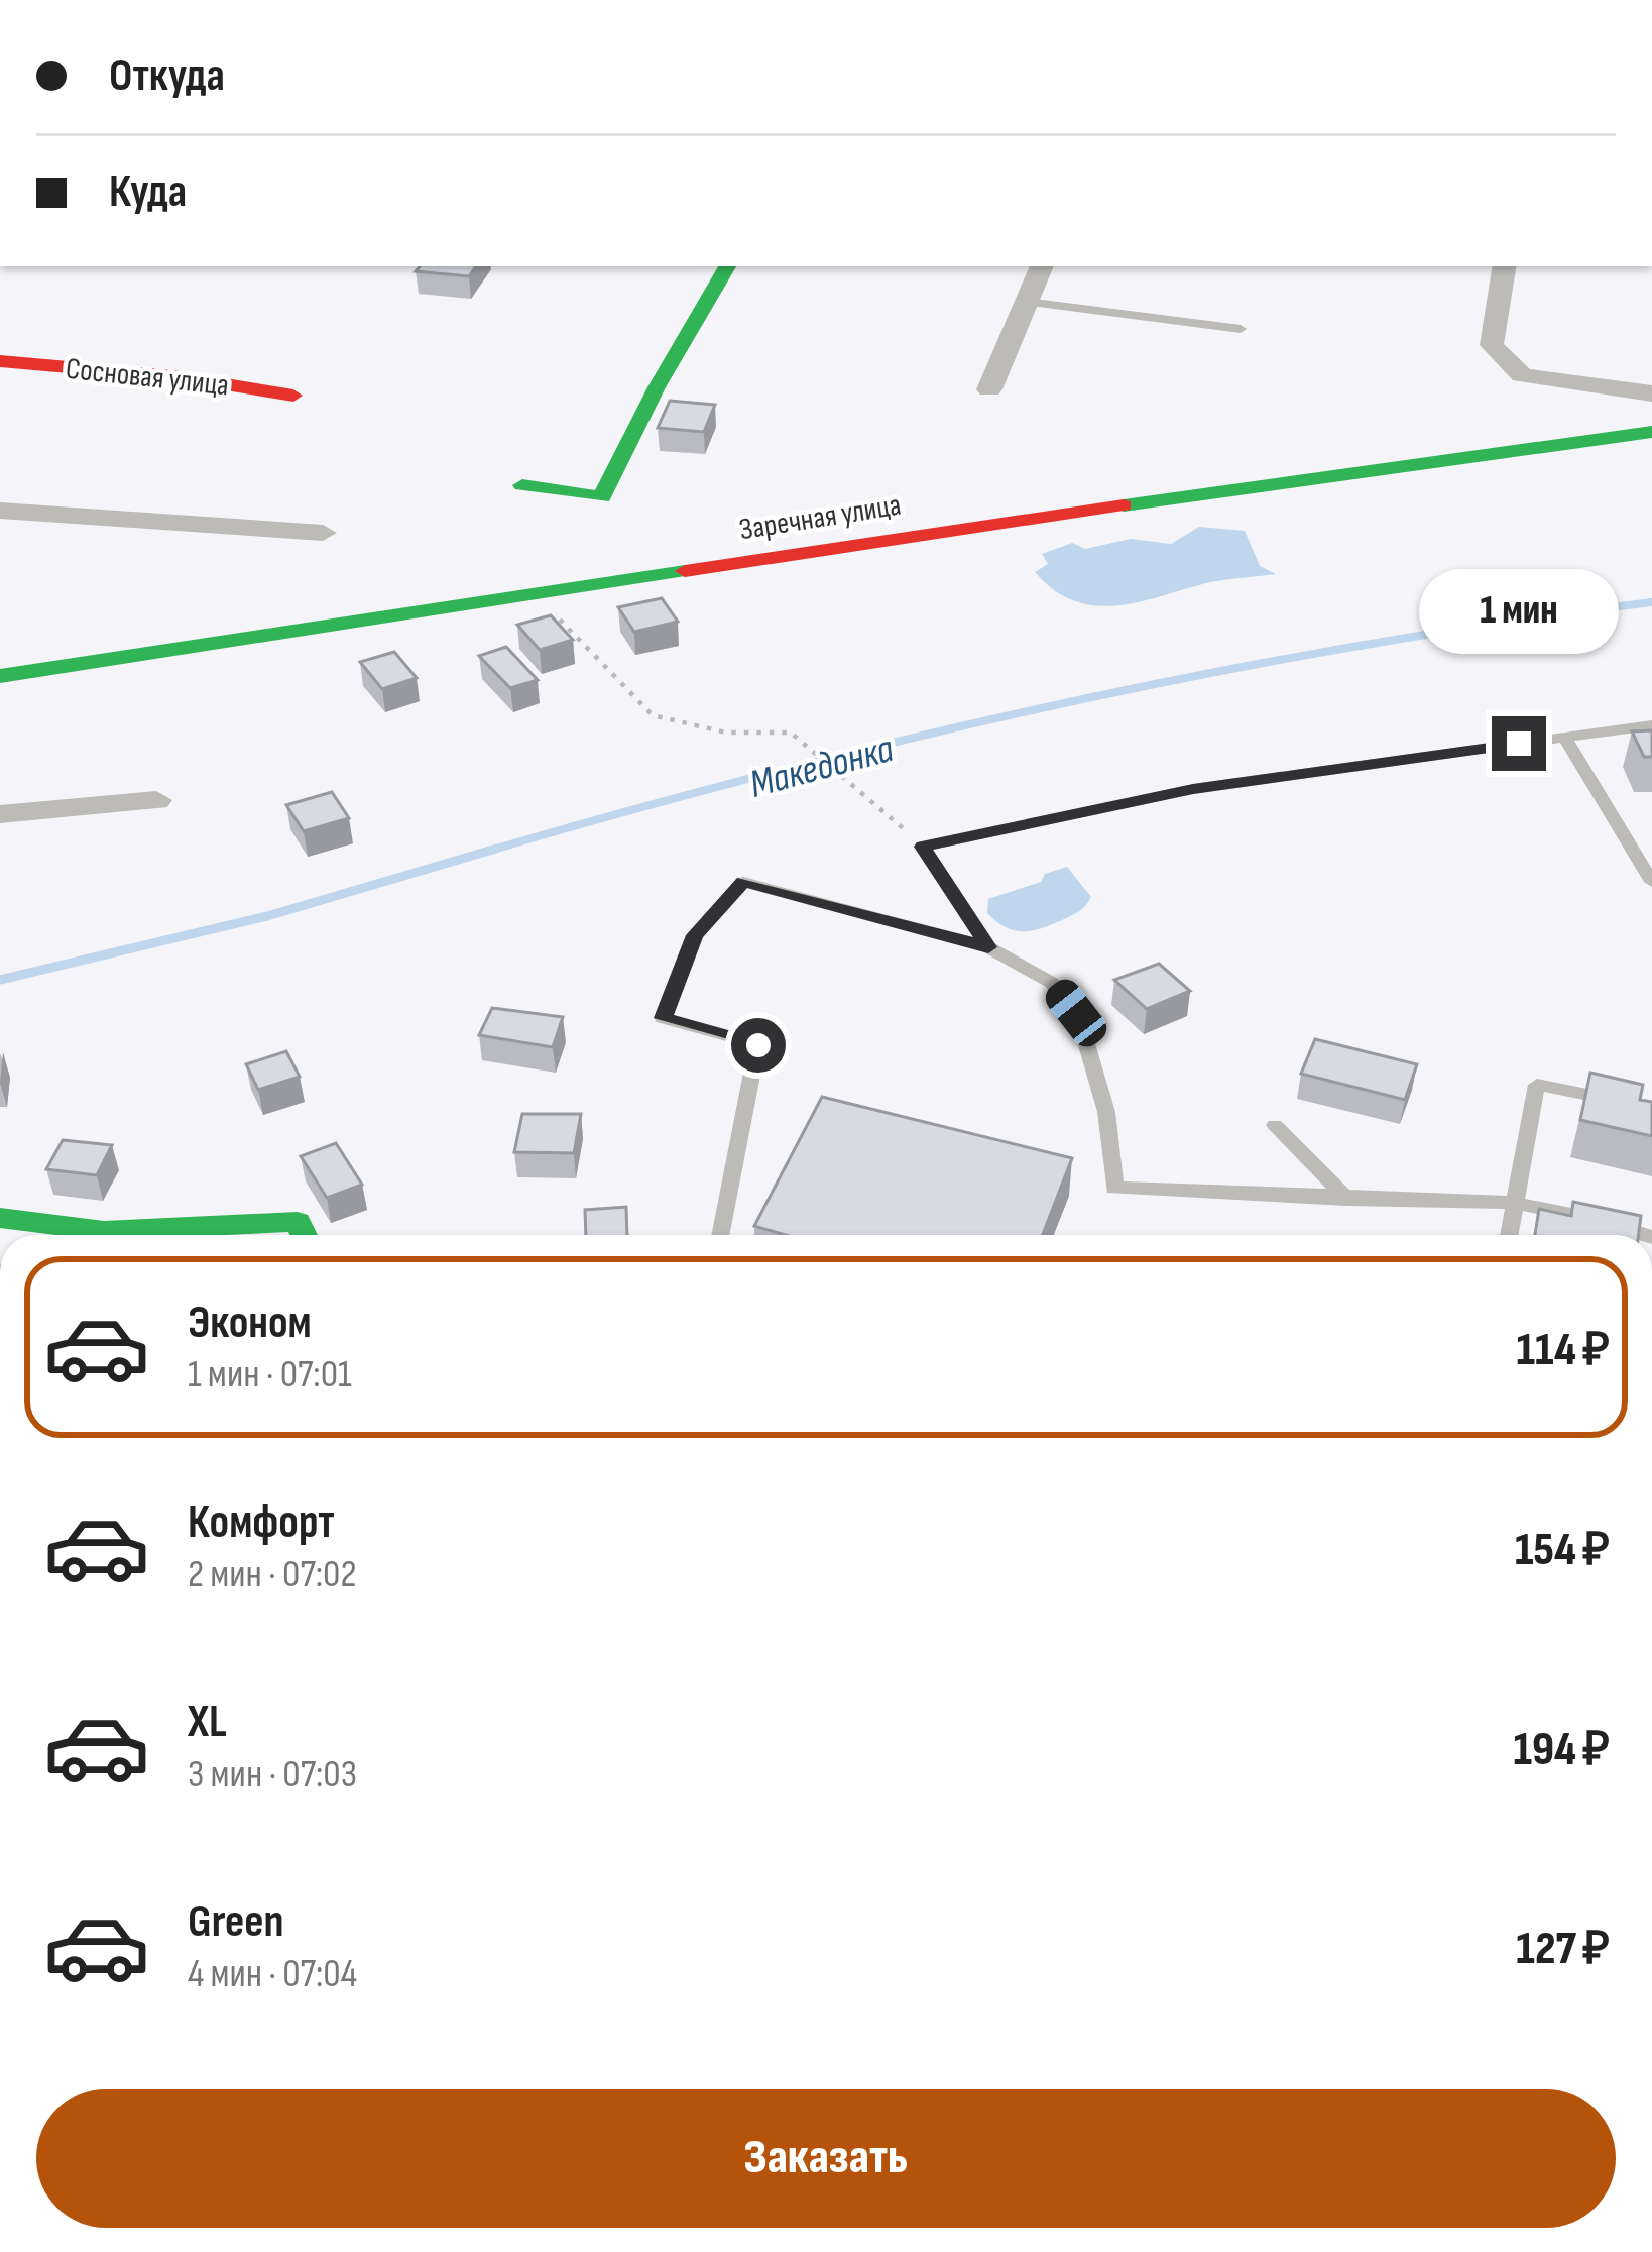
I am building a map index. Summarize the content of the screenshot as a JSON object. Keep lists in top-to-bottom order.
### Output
{
  "streets": {
    "street": ["Сосновая улица", "Заречная улица"]
  },
  "water": ["Македонка"],
  "page": {
    "banner": ["Откуда", "Куда"],
    "bubble": "1 мин",
    "list": [
      {
        "name": "Эконом",
        "note": "1 мин · 07:01",
        "value": "114 ₽"
      },
      {
        "name": "Комфорт",
        "note": "2 мин · 07:02",
        "value": "154 ₽"
      },
      {
        "name": "XL",
        "note": "3 мин · 07:03",
        "value": "194 ₽"
      },
      {
        "name": "Green",
        "note": "4 мин · 07:04",
        "value": "127 ₽"
      }
    ],
    "buttons": "Заказать"
  }
}
